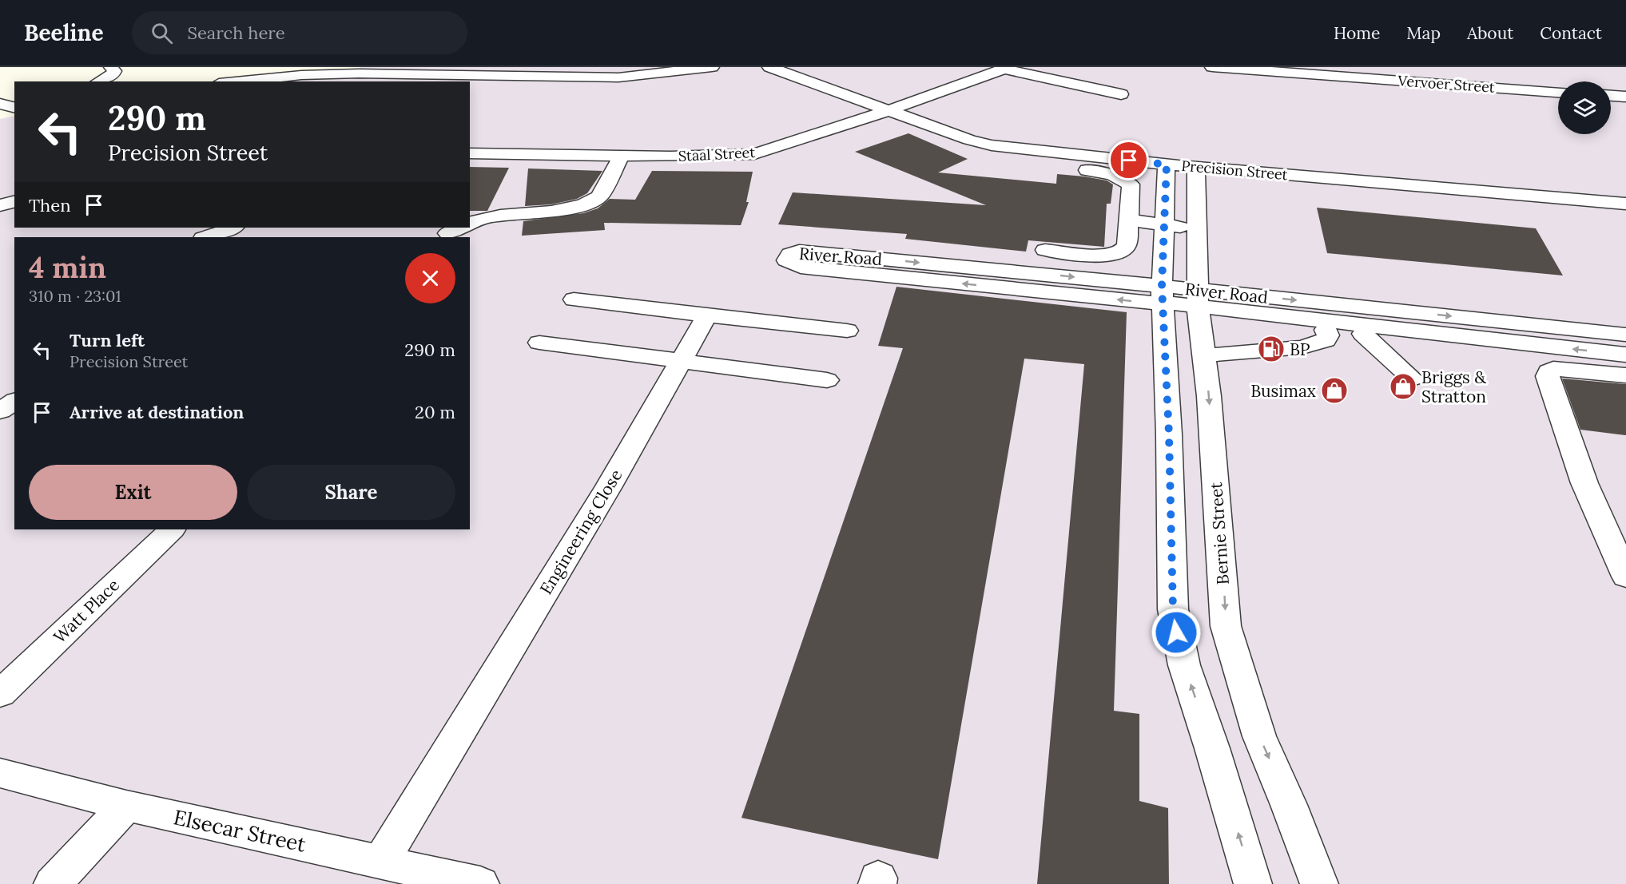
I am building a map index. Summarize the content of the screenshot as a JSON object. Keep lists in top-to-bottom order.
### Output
{
  "streets": {
    "street": [
      "Vervoer Street",
      "Staal Street",
      "Precision Street",
      "River Road",
      "Engineering Close",
      "Bernie Street",
      "Watt Place",
      "Elsecar Street"
    ]
  },
  "crossings": [
    ["Staal Street", "Precision Street"],
    ["Precision Street", "Bernie Street"],
    ["River Road", "Bernie Street"],
    ["Engineering Close", "Elsecar Street"]
  ],
  "places": {
    "fuel station": ["BP"],
    "shop": ["Briggs & Stratton", "Busimax"]
  },
  "page": {
    "header": "Beeline",
    "search": "Search here",
    "nav": [
      "Home",
      "Map",
      "About",
      "Contact"
    ],
    "turn": ["290 m", "Precision Street"],
    "then": "Then",
    "heading": ["4 min", "310 m · 23:01"],
    "list": [
      {
        "name": "Turn left",
        "note": "Precision Street",
        "value": "290 m"
      },
      {
        "name": "Arrive at destination",
        "value": "20 m"
      }
    ],
    "buttons": ["Exit", "Share"]
  }
}
